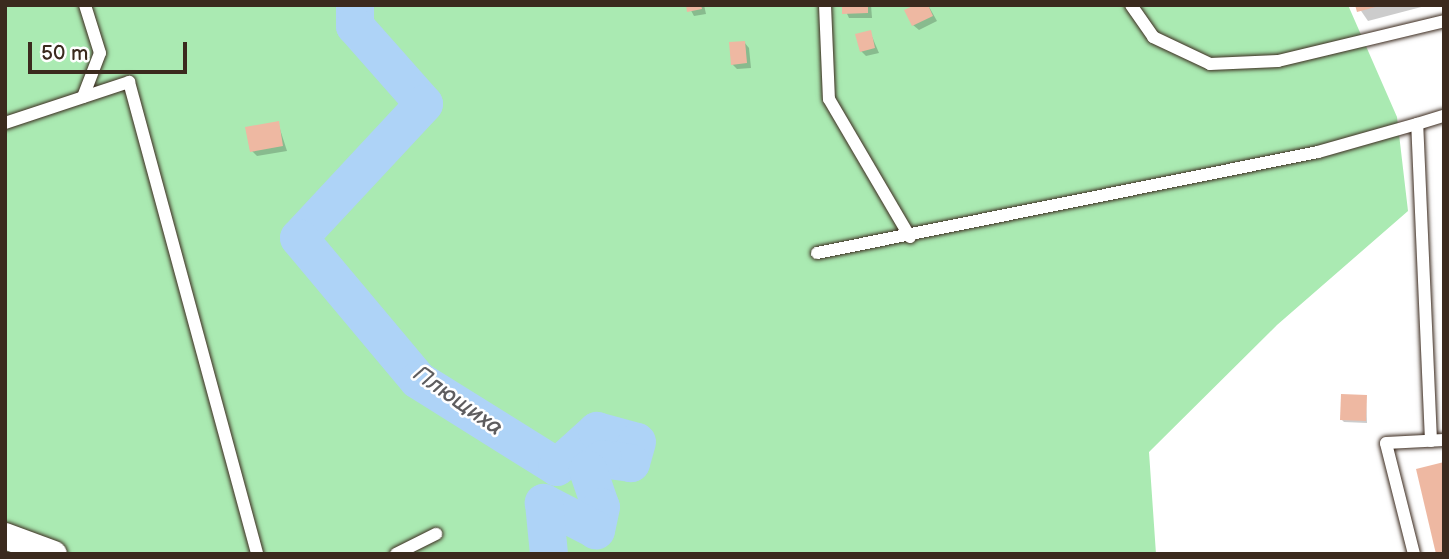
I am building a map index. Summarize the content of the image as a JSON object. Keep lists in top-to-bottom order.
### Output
{
  "water": ["Плющиха"],
  "scale_bar": "50 m"
}
